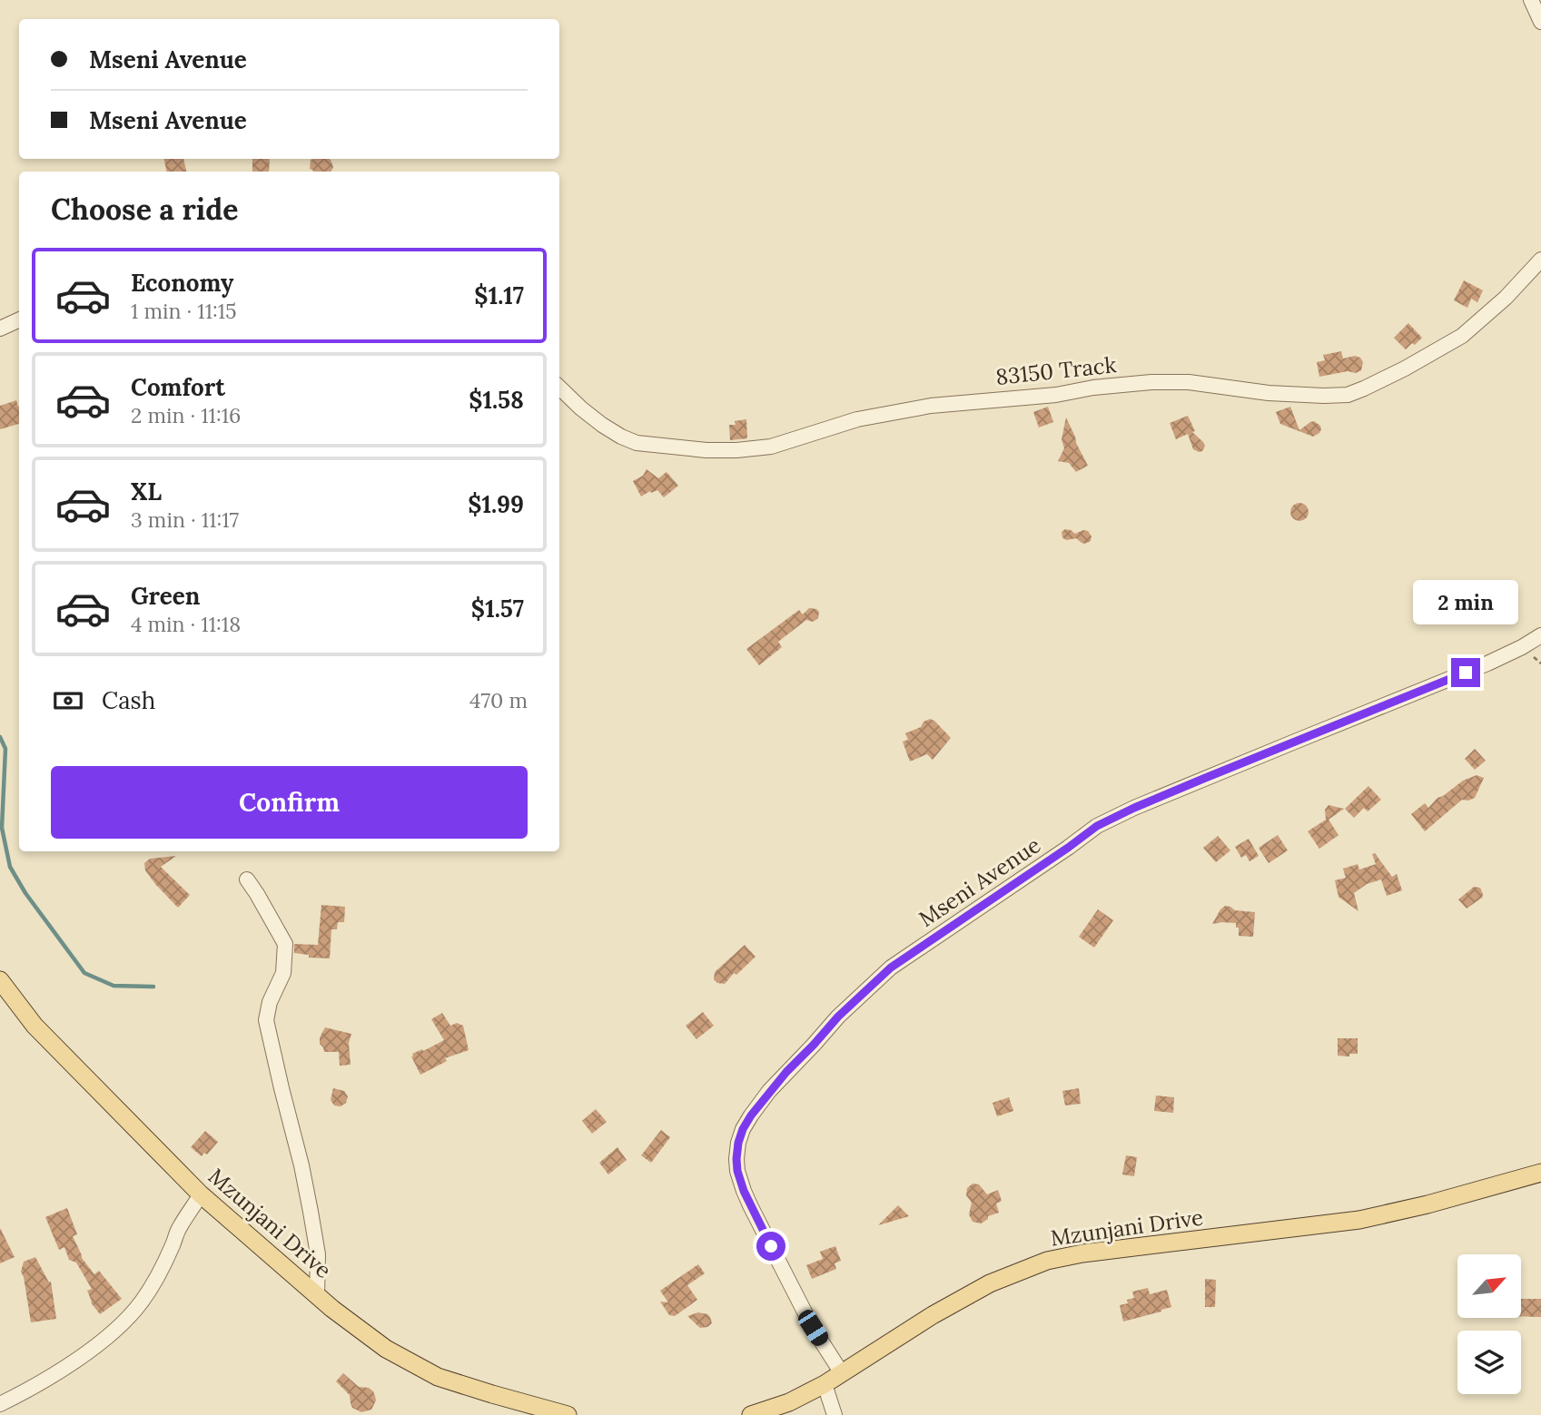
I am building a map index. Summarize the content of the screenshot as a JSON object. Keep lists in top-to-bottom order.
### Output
{
  "streets": {
    "main road": ["Mzunjani Drive"],
    "street": ["83150 Track", "Mseni Avenue"]
  },
  "crossings": [
    ["Mseni Avenue", "Mzunjani Drive"]
  ],
  "north": "top right",
  "page": {
    "banner": ["Mseni Avenue", "Mseni Avenue"],
    "heading": "Choose a ride",
    "list": [
      {
        "name": "Economy",
        "note": "1 min · 11:15",
        "value": "$1.17"
      },
      {
        "name": "Comfort",
        "note": "2 min · 11:16",
        "value": "$1.58"
      },
      {
        "name": "XL",
        "note": "3 min · 11:17",
        "value": "$1.99"
      },
      {
        "name": "Green",
        "note": "4 min · 11:18",
        "value": "$1.57"
      }
    ],
    "bubble": "2 min",
    "pay": ["Cash", "470 m"],
    "buttons": "Confirm"
  }
}
